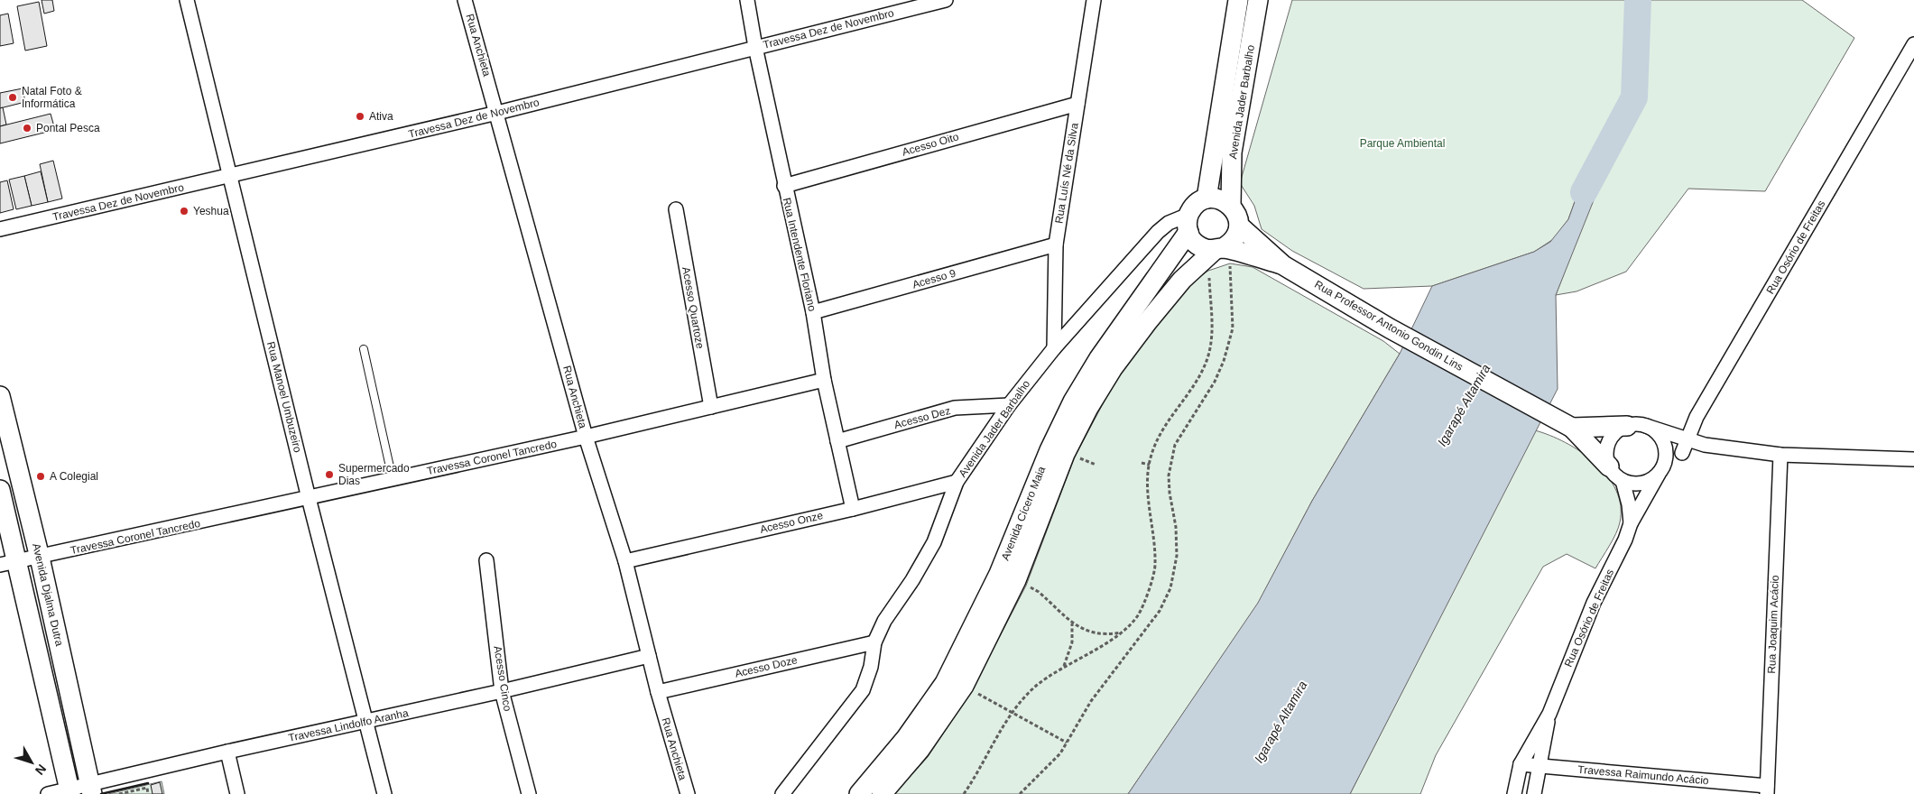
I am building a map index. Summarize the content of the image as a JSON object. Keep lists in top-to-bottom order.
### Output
{
  "streets": {
    "main road": [
      "Avenida Jader Barbalho",
      "Rua Professor Antonio Gondin Lins",
      "Avenida Cícero Maia",
      "Avenida Djalma Dutra"
    ],
    "street": [
      "Travessa Dez de Novembro",
      "Rua Anchieta",
      "Acesso Oito",
      "Rua Luís Né da Silva",
      "Rua Osório de Freitas",
      "Rua Intendente Floriano",
      "Acesso 9",
      "Acesso Quartoze",
      "Rua Manoel Umbuzeiro",
      "Acesso Dez",
      "Travessa Coronel Tancredo",
      "Acesso Onze",
      "Rua Joaquim Acácio",
      "Acesso Doze",
      "Acesso Cinco",
      "Travessa Lindolfo Aranha",
      "Travessa Raimundo Acácio"
    ]
  },
  "crossings": [
    ["Travessa Dez de Novembro", "Rua Anchieta"],
    ["Travessa Dez de Novembro", "Rua Intendente Floriano"],
    ["Travessa Dez de Novembro", "Rua Manoel Umbuzeiro"],
    ["Rua Anchieta", "Travessa Coronel Tancredo"],
    ["Rua Anchieta", "Acesso Onze"],
    ["Rua Anchieta", "Acesso Doze"],
    ["Rua Anchieta", "Travessa Lindolfo Aranha"],
    ["Avenida Jader Barbalho", "Rua Luís Né da Silva"],
    ["Avenida Jader Barbalho", "Rua Professor Antonio Gondin Lins"],
    ["Avenida Jader Barbalho", "Acesso Dez"],
    ["Avenida Jader Barbalho", "Avenida Cícero Maia"],
    ["Avenida Jader Barbalho", "Acesso Onze"],
    ["Avenida Jader Barbalho", "Acesso Doze"],
    ["Acesso Oito", "Rua Luís Né da Silva"],
    ["Acesso Oito", "Rua Intendente Floriano"],
    ["Rua Luís Né da Silva", "Acesso 9"],
    ["Rua Osório de Freitas", "Rua Professor Antonio Gondin Lins"],
    ["Rua Osório de Freitas", "Travessa Raimundo Acácio"],
    ["Rua Intendente Floriano", "Acesso 9"],
    ["Rua Intendente Floriano", "Acesso Dez"],
    ["Rua Intendente Floriano", "Travessa Coronel Tancredo"],
    ["Rua Intendente Floriano", "Acesso Onze"],
    ["Acesso Quartoze", "Travessa Coronel Tancredo"],
    ["Rua Professor Antonio Gondin Lins", "Avenida Cícero Maia"],
    ["Rua Manoel Umbuzeiro", "Travessa Coronel Tancredo"],
    ["Rua Manoel Umbuzeiro", "Travessa Lindolfo Aranha"],
    ["Travessa Coronel Tancredo", "Avenida Djalma Dutra"],
    ["Avenida Djalma Dutra", "Travessa Lindolfo Aranha"],
    ["Rua Joaquim Acácio", "Travessa Raimundo Acácio"],
    ["Acesso Cinco", "Travessa Lindolfo Aranha"]
  ],
  "water": ["Igarapé Altamira"],
  "parks": ["Parque Ambiental"],
  "places": [
    "Natal Foto & Informática",
    "Ativa",
    "Pontal Pesca",
    "Yeshua",
    "Supermercado Dias",
    "A Colegial"
  ],
  "north": "bottom right"
}
